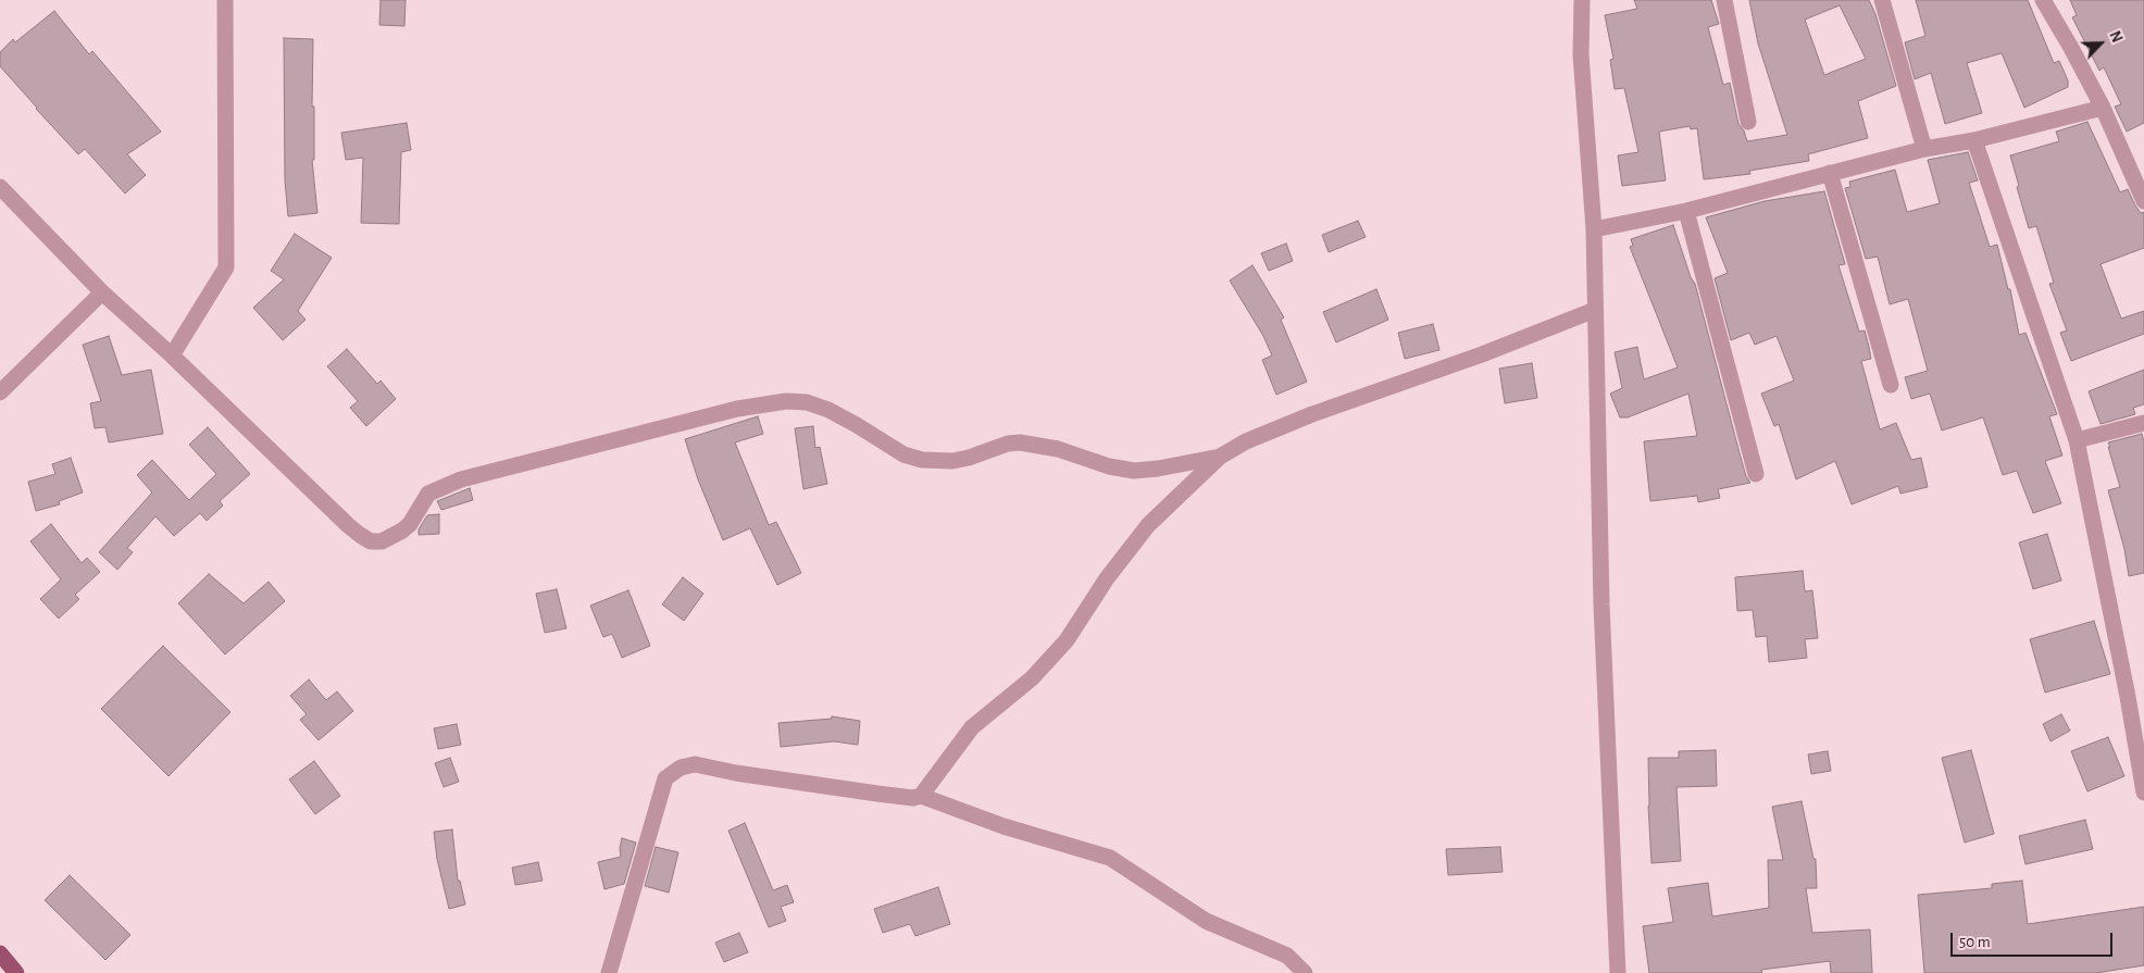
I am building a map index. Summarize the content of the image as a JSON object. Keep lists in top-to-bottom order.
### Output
{
  "scale_bar": "50 m",
  "north": "top right"
}
